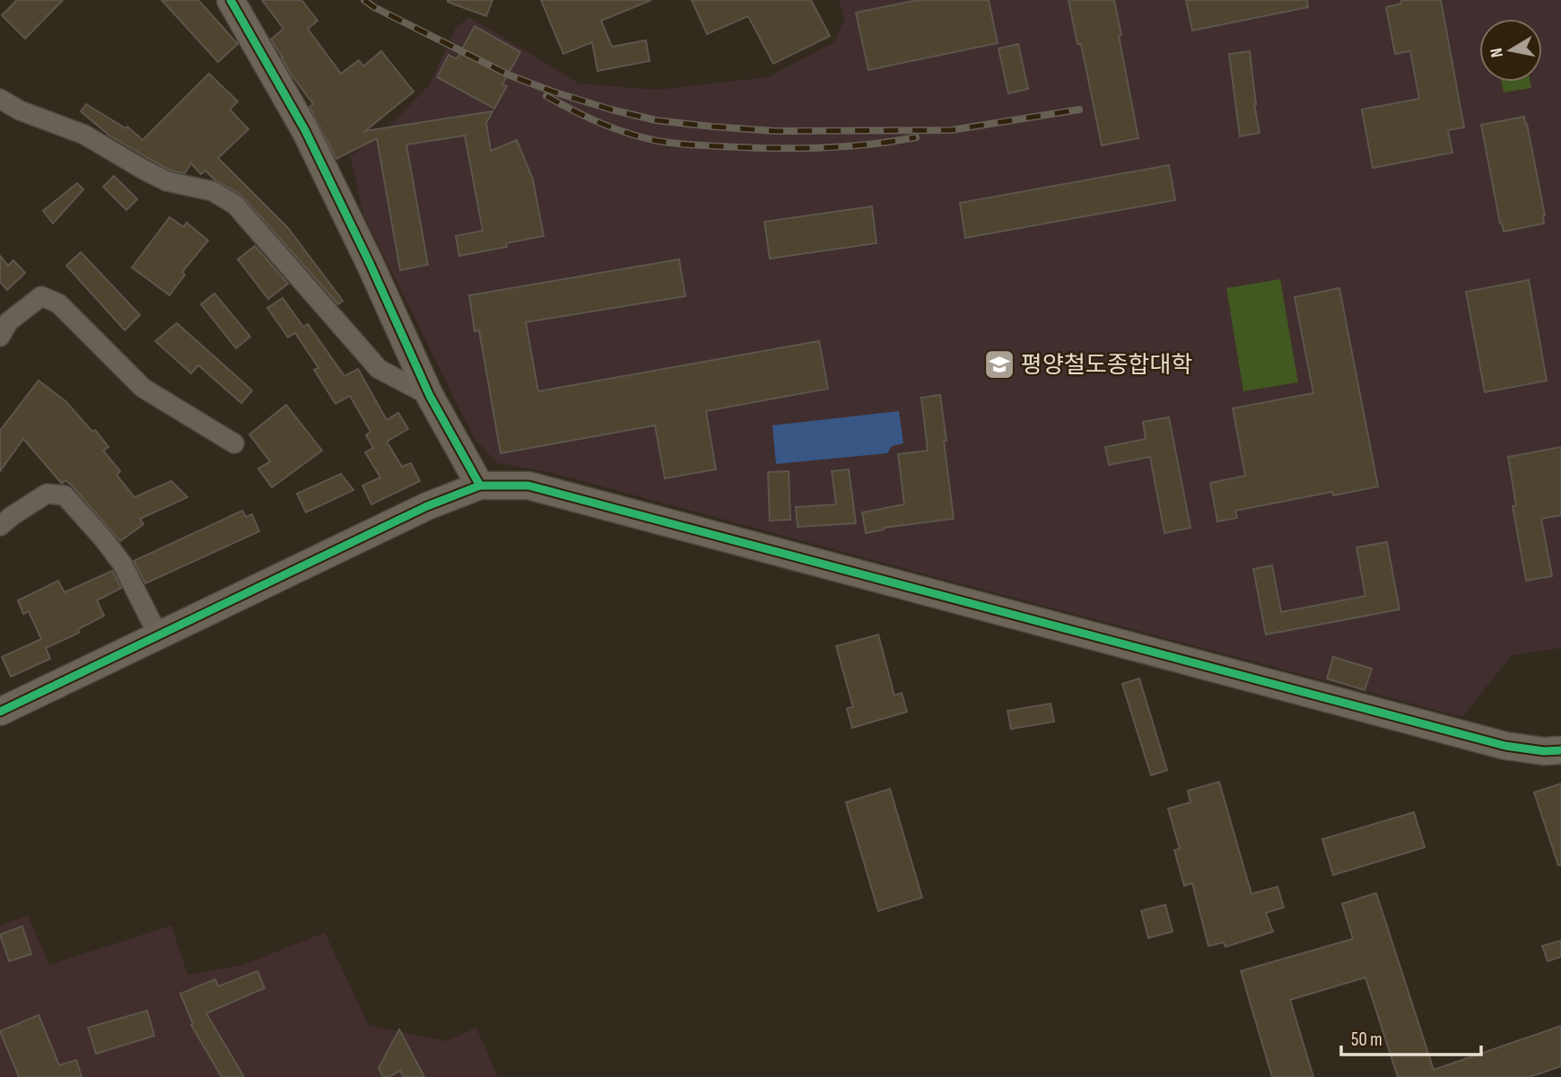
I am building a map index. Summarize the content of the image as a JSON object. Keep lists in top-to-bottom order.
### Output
{
  "places": {
    "school or university": ["평양철도종합대학"]
  },
  "scale_bar": "50 m",
  "north": "left"
}
